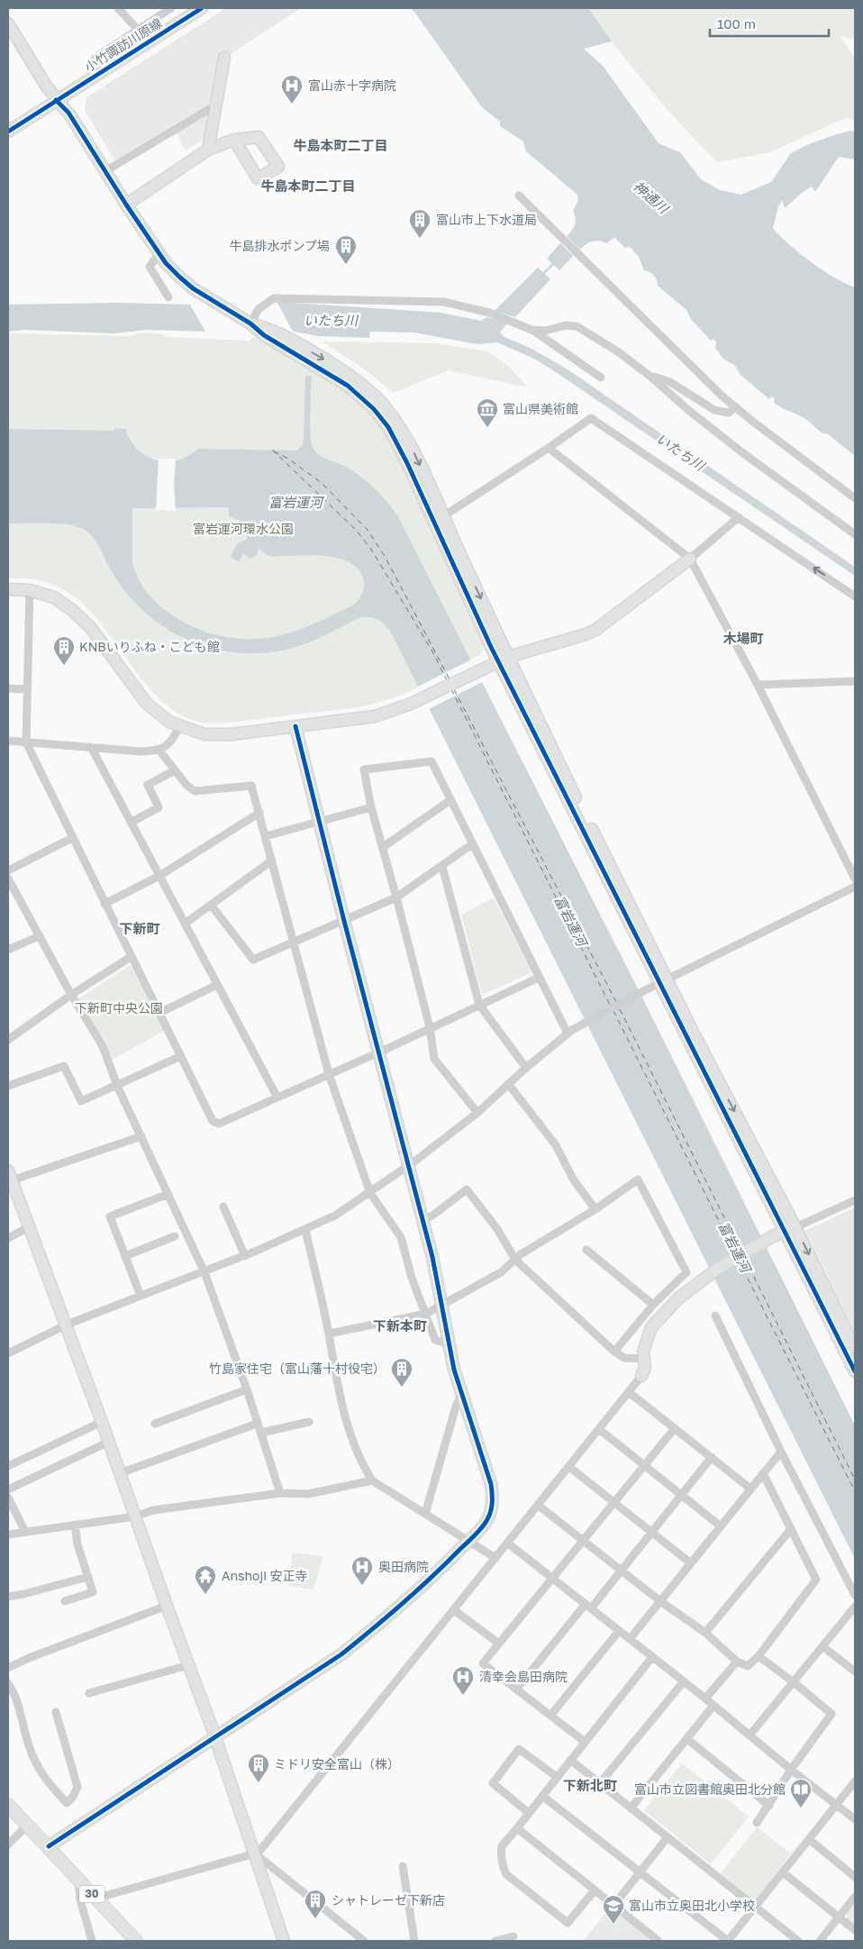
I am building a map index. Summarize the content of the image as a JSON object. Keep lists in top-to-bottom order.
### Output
{
  "streets": {
    "main road": ["30"],
    "street": ["小竹諏訪川原線"]
  },
  "districts": [
    "牛島本町二丁目",
    "牛島本町二丁目",
    "木場町",
    "下新町",
    "下新本町",
    "下新北町"
  ],
  "water": ["神通川", "いたち川", "富岩運河"],
  "parks": ["富岩運河環水公園", "下新町中央公園"],
  "places": {
    "hospital": ["富山赤十字病院", "奥田病院", "清幸会島田病院"],
    "building": [
      "富山市上下水道局",
      "牛島排水ポンプ場",
      "KNBいりふね・こども館",
      "竹島家住宅（富山藩十村役宅）",
      "ミドリ安全富山（株）",
      "シャトレーゼ下新店"
    ],
    "museum": ["富山県美術館"],
    "temple": ["Anshoji 安正寺"],
    "library": ["富山市立図書館奥田北分館"],
    "school or university": ["富山市立奥田北小学校"]
  },
  "scale_bar": "100 m"
}
